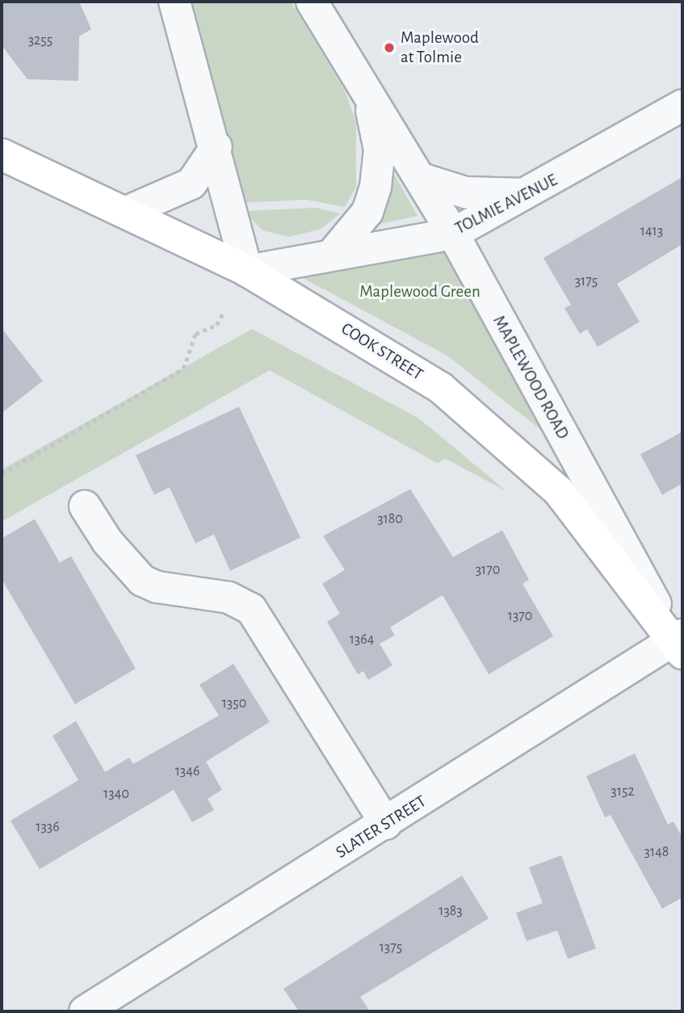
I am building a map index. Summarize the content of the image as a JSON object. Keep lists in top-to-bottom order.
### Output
{
  "streets": {
    "main road": ["COOK STREET"],
    "street": ["TOLMIE AVENUE", "MAPLEWOOD ROAD", "SLATER STREET"]
  },
  "crossings": [
    ["TOLMIE AVENUE", "COOK STREET"],
    ["TOLMIE AVENUE", "MAPLEWOOD ROAD"],
    ["COOK STREET", "MAPLEWOOD ROAD"],
    ["COOK STREET", "SLATER STREET"],
    ["MAPLEWOOD ROAD", "SLATER STREET"]
  ],
  "parks": ["Maplewood Green"],
  "places": ["Maplewood at Tolmie"],
  "house_numbers": [
    "3255",
    "1413",
    "3175",
    "3180",
    "3170",
    "1370",
    "1364",
    "1350",
    "1346",
    "3152",
    "1340",
    "1336",
    "3148",
    "1383",
    "1375"
  ]
}
